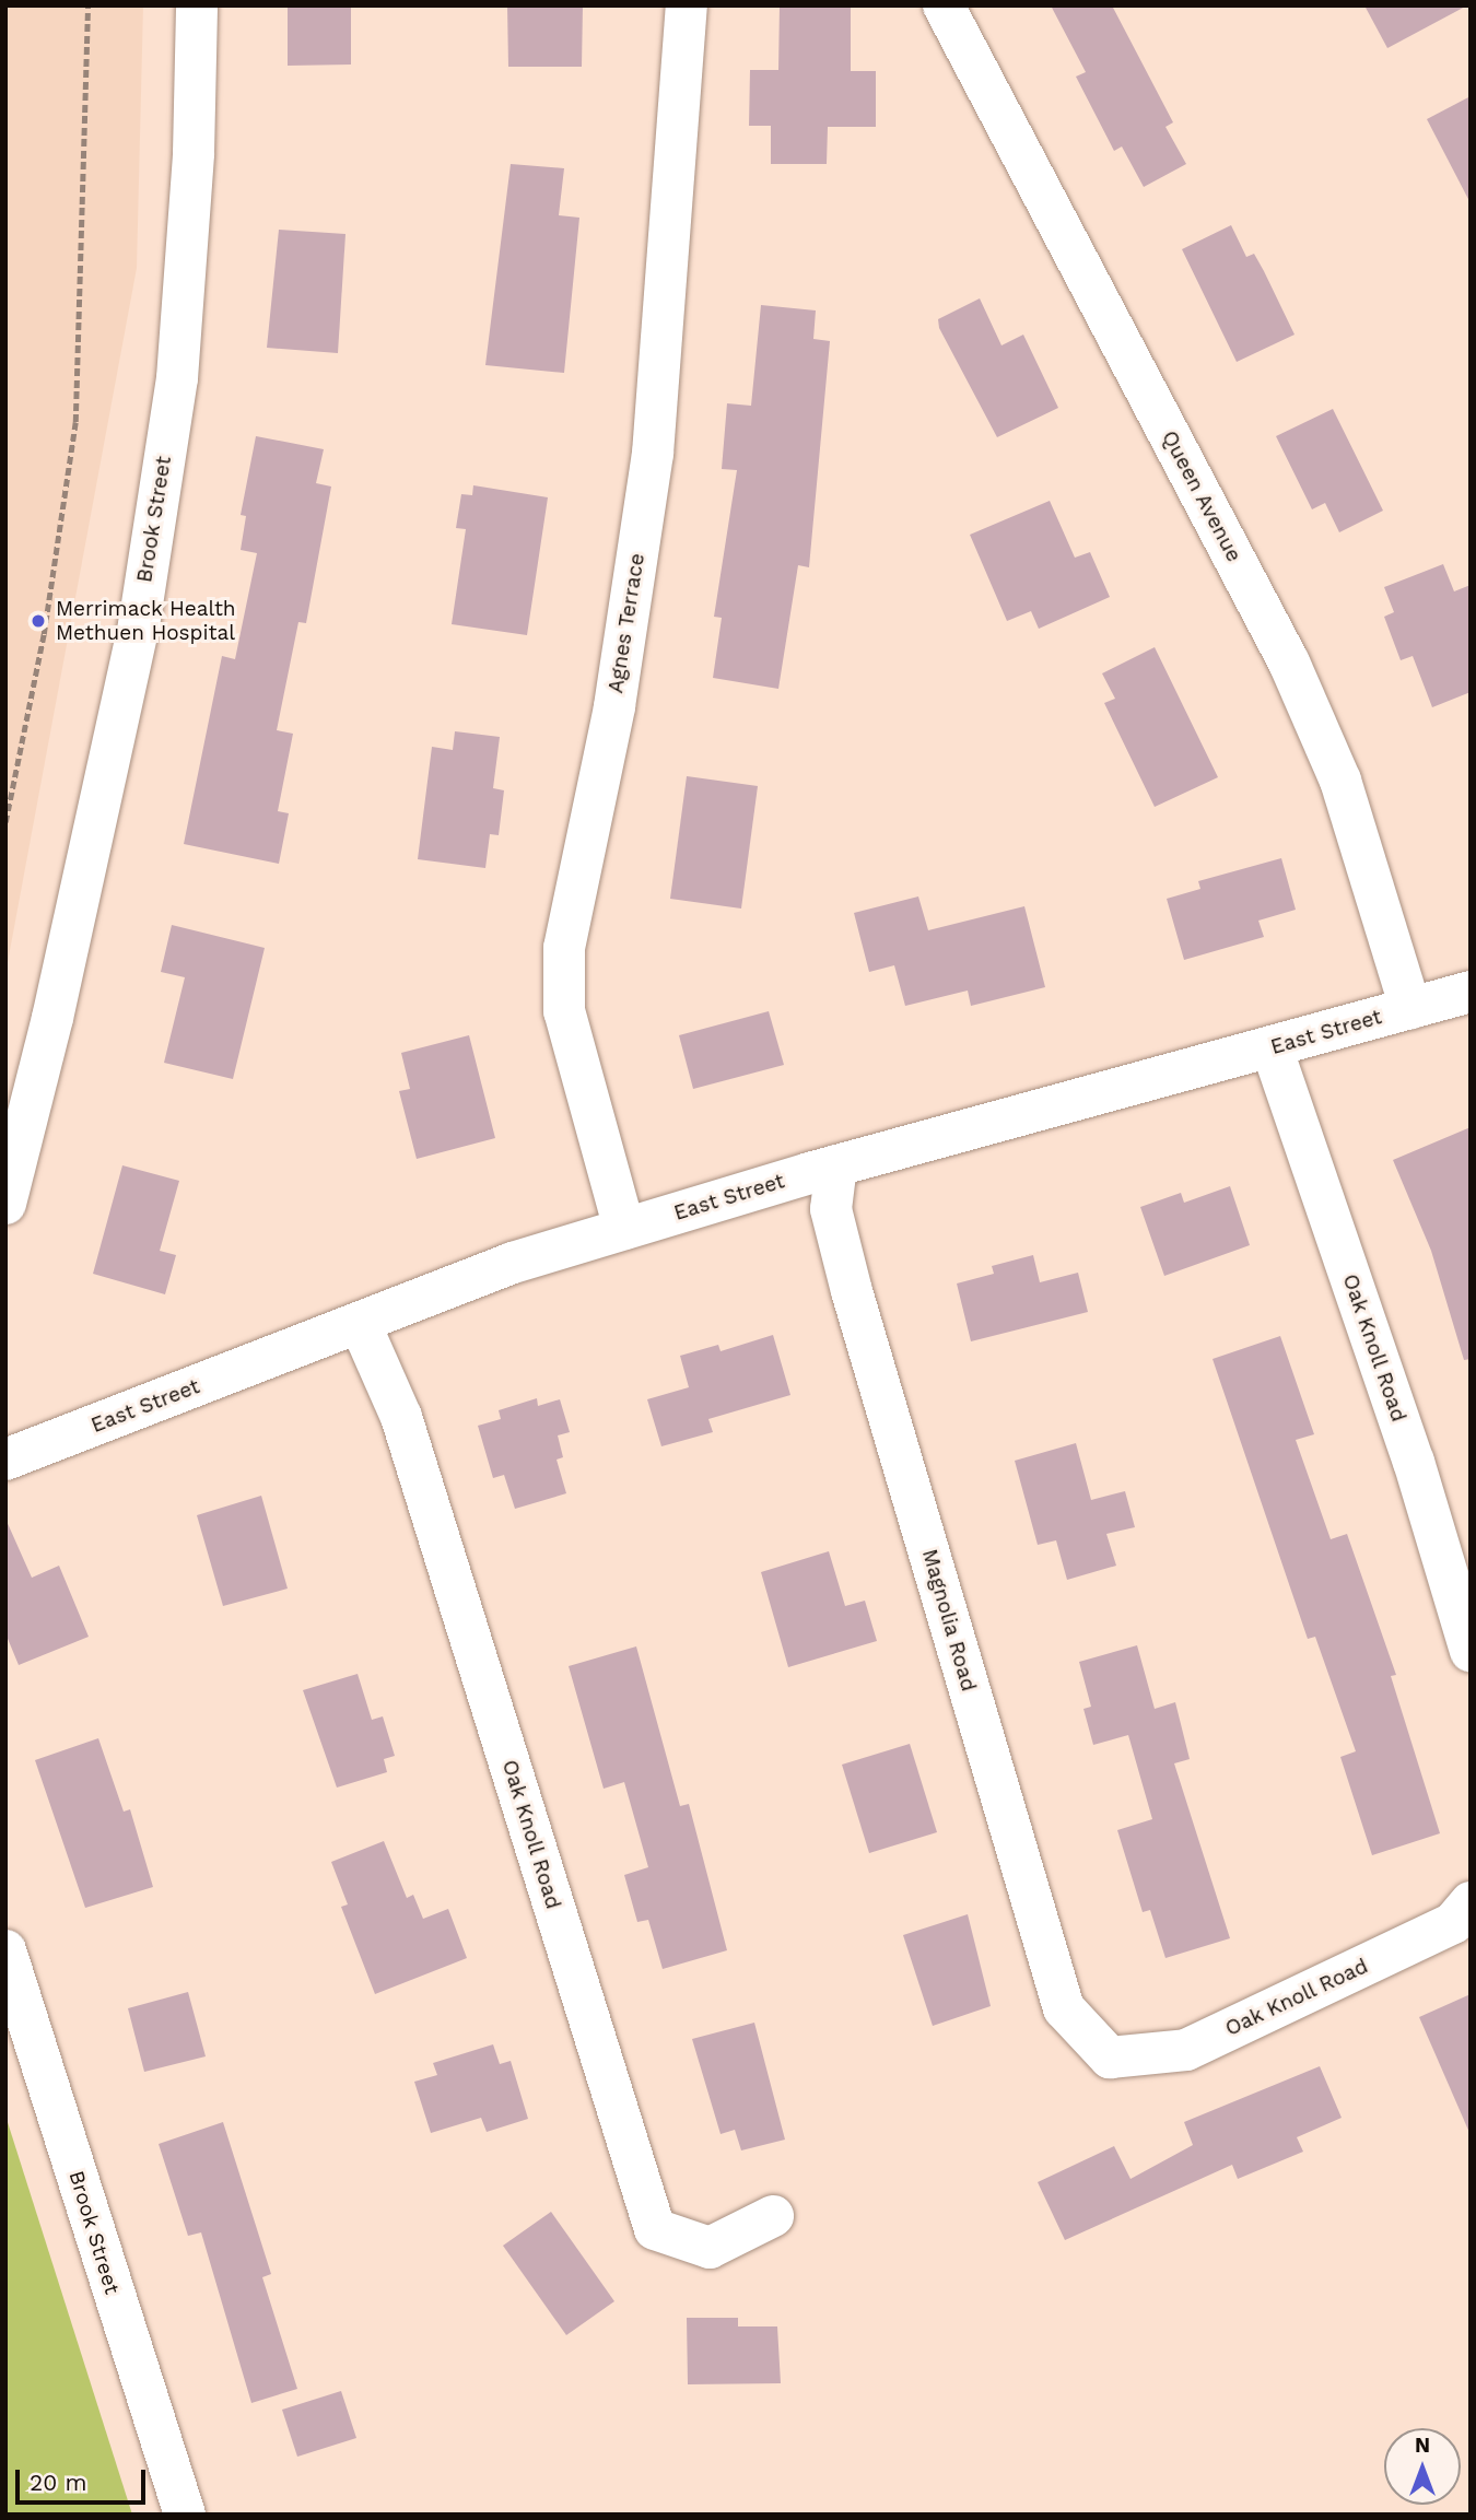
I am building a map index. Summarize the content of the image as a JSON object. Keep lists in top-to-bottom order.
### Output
{
  "streets": {
    "street": [
      "Queen Avenue",
      "Brook Street",
      "Agnes Terrace",
      "East Street",
      "Oak Knoll Road",
      "Magnolia Road"
    ]
  },
  "crossings": [
    ["Queen Avenue", "East Street"],
    ["Agnes Terrace", "East Street"],
    ["East Street", "Oak Knoll Road"],
    ["East Street", "Magnolia Road"],
    ["Oak Knoll Road", "Magnolia Road"]
  ],
  "places": ["Merrimack Health Methuen Hospital"],
  "scale_bar": "20 m",
  "north": "top"
}
